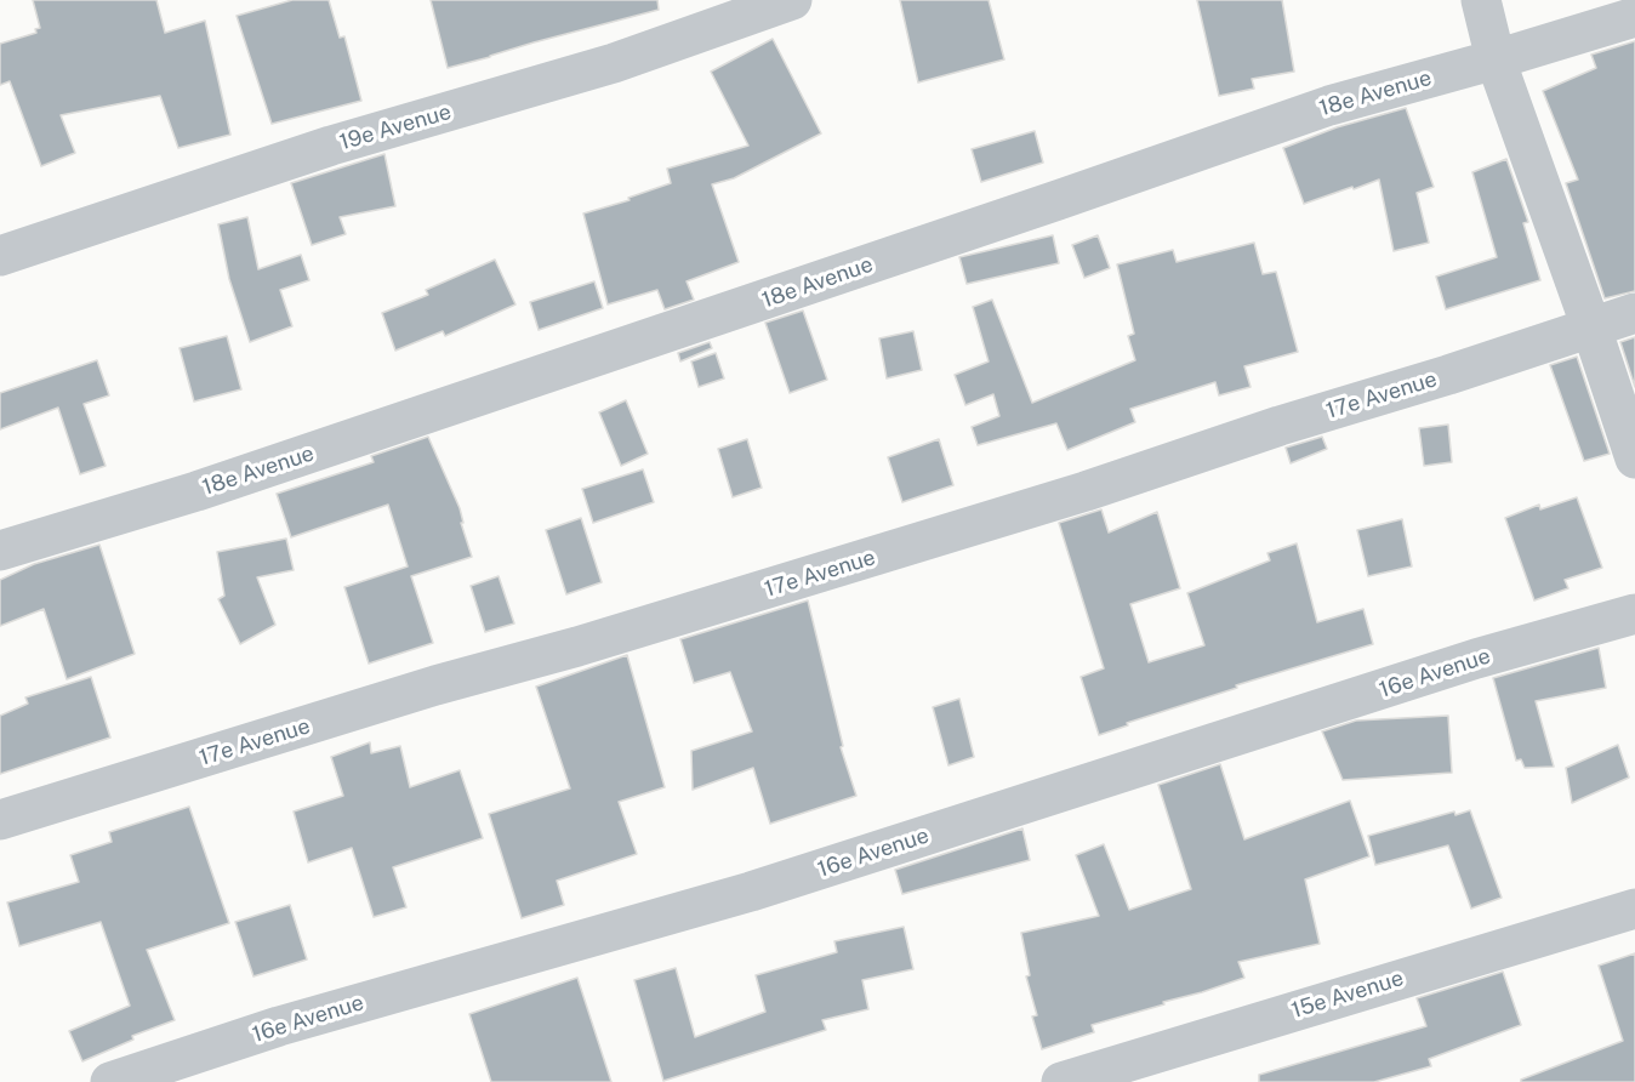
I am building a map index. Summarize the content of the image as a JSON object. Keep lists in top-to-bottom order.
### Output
{
  "streets": {
    "street": [
      "18e Avenue",
      "19e Avenue",
      "17e Avenue",
      "16e Avenue",
      "15e Avenue"
    ]
  }
}
